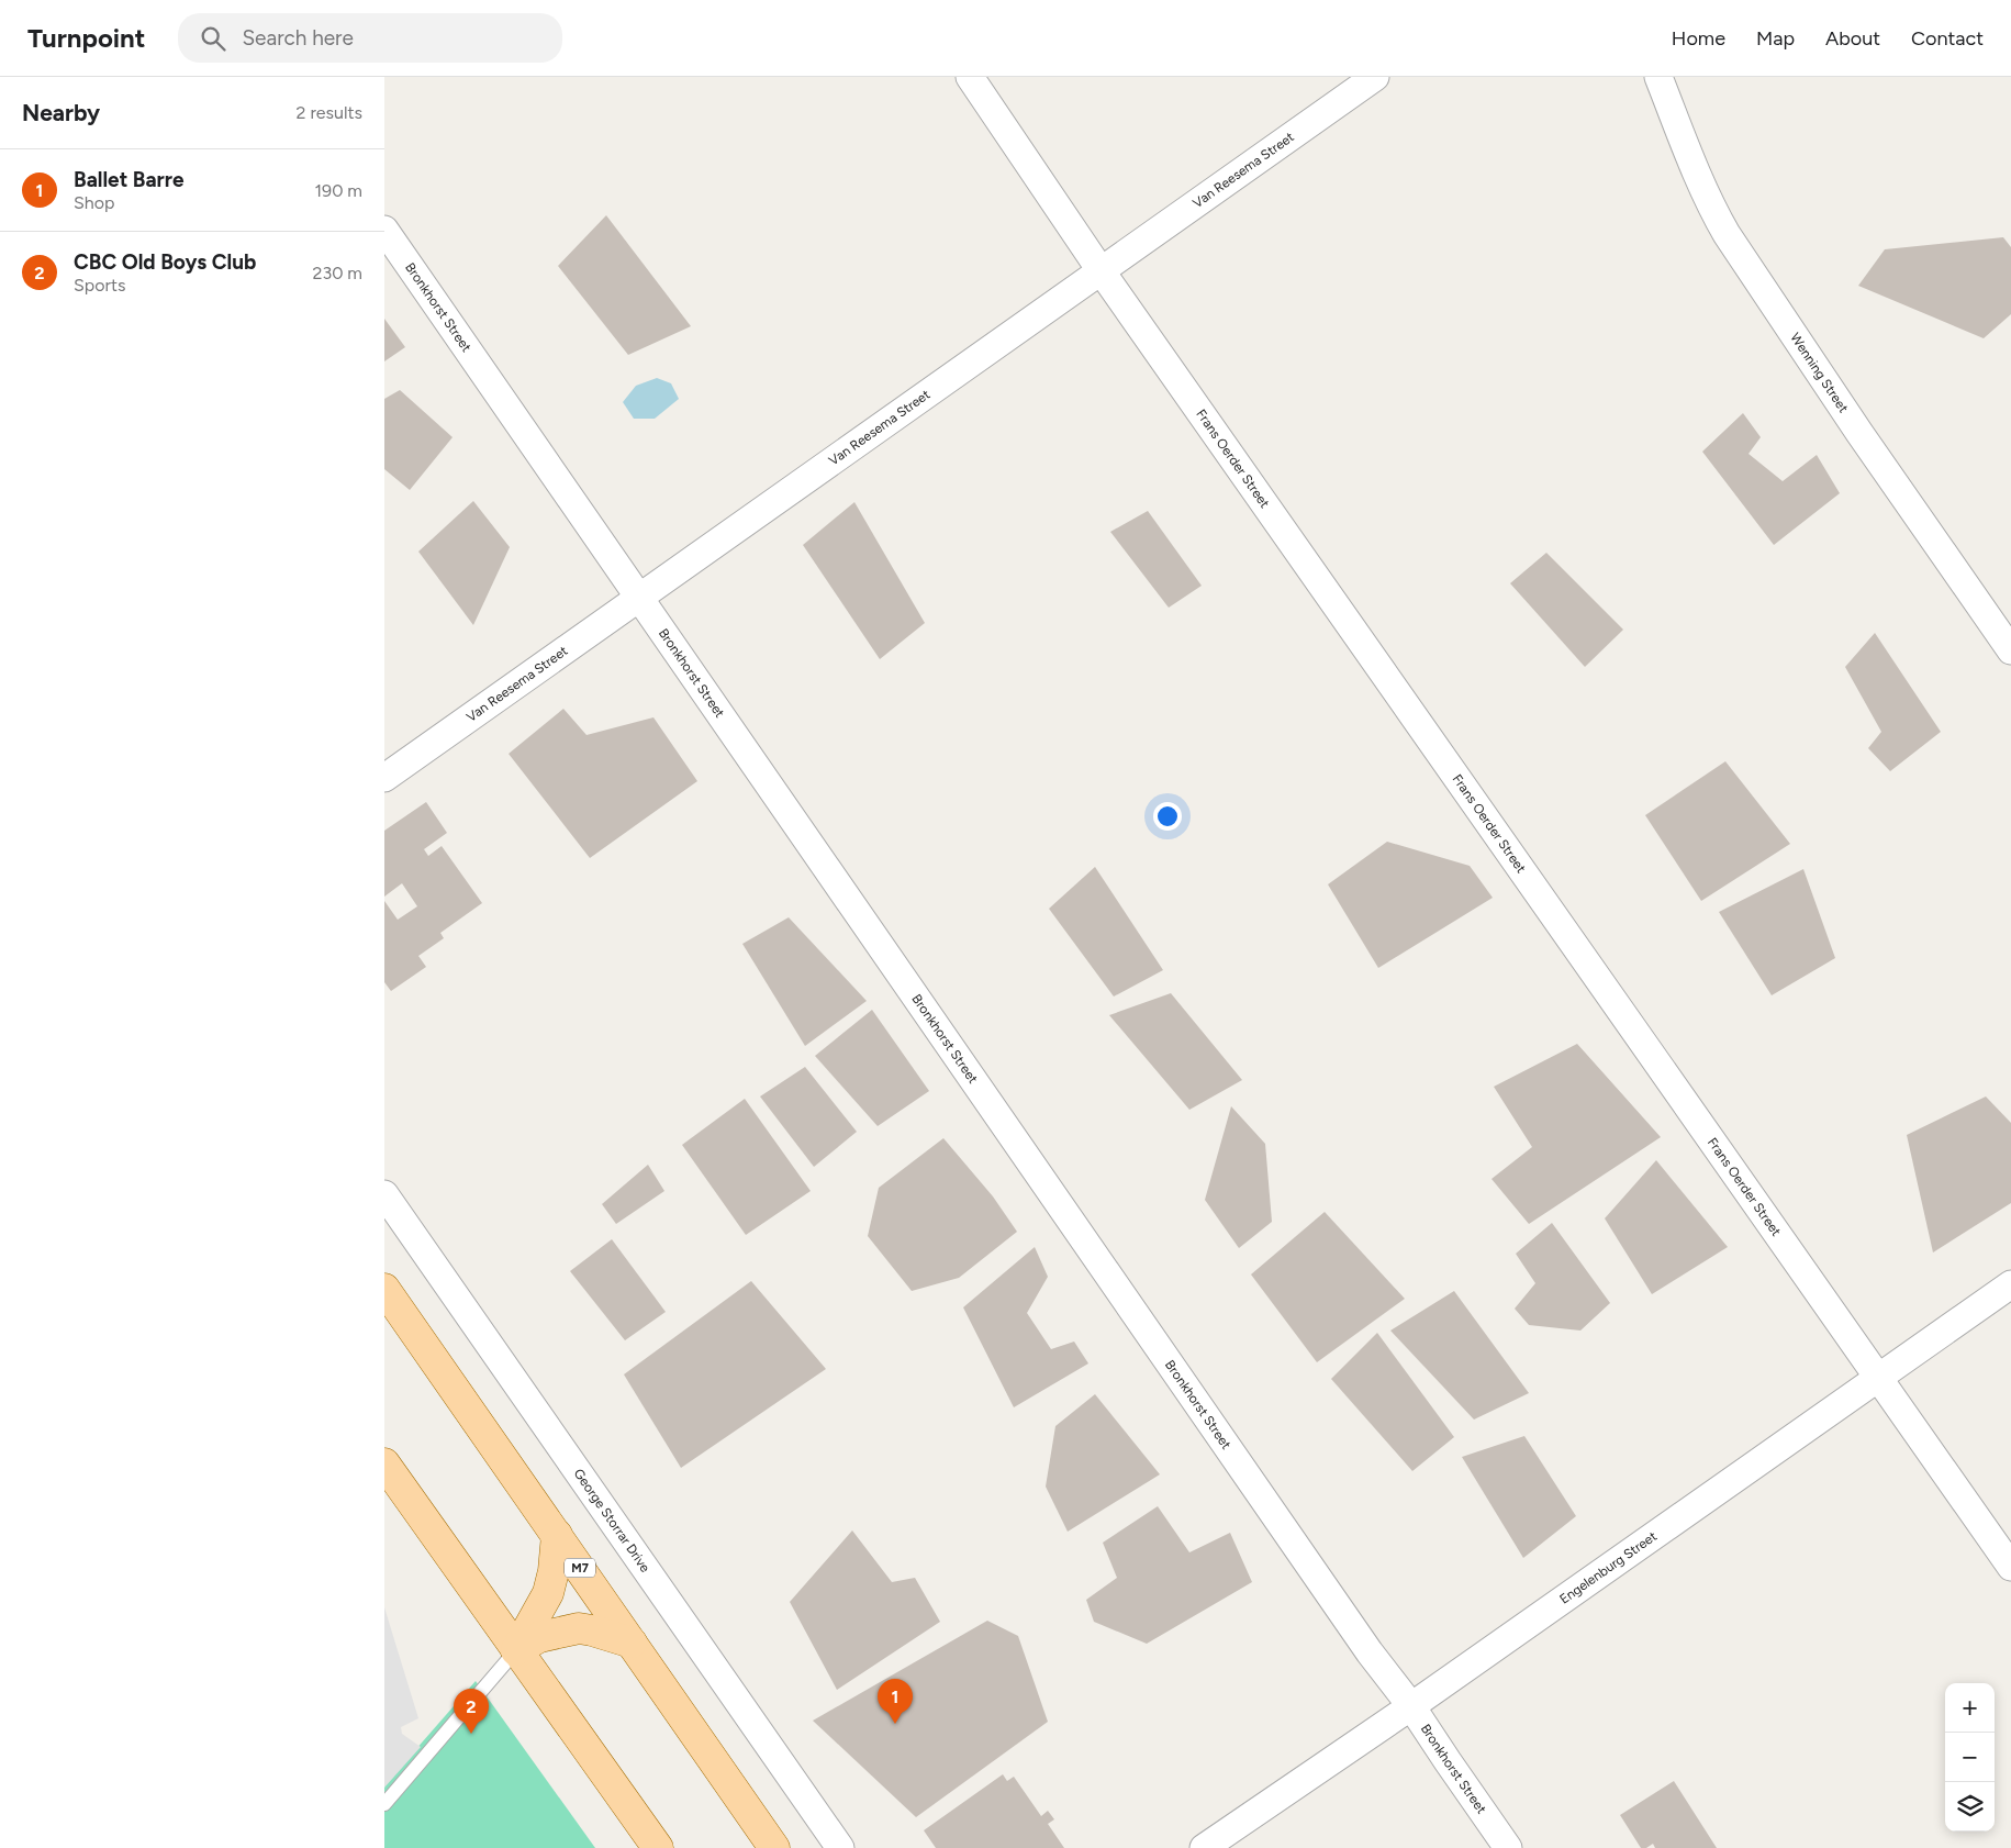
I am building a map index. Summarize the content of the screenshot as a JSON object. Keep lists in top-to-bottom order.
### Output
{
  "streets": {
    "main road": ["M7"],
    "street": [
      "Van Reesema Street",
      "Bronkhorst Street",
      "Wenning Street",
      "Frans Oerder Street",
      "George Storrar Drive",
      "Engelenburg Street"
    ]
  },
  "crossings": [
    ["Van Reesema Street", "Bronkhorst Street"],
    ["Van Reesema Street", "Frans Oerder Street"],
    ["Bronkhorst Street", "Engelenburg Street"],
    ["Frans Oerder Street", "Engelenburg Street"]
  ],
  "page": {
    "header": "Turnpoint",
    "search": "Search here",
    "nav": [
      "Home",
      "Map",
      "About",
      "Contact"
    ],
    "heading": ["Nearby", "2 results"],
    "list": [
      {
        "mark": "1",
        "name": "Ballet Barre",
        "note": "Shop",
        "value": "190 m"
      },
      {
        "mark": "2",
        "name": "CBC Old Boys Club",
        "note": "Sports",
        "value": "230 m"
      }
    ],
    "pins": ["1", "2"],
    "map_buttons": ["+", "−"]
  }
}
